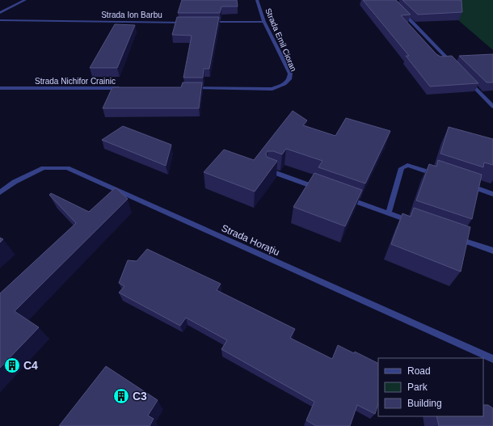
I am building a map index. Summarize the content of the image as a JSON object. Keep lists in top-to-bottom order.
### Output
{
  "streets": {
    "street": [
      "Strada Ion Barbu",
      "Strada Emil Cioran",
      "Strada Nichifor Crainic",
      "Strada Horațiu"
    ]
  },
  "places": {
    "building": ["C4", "C3"]
  },
  "legend": ["Road", "Park", "Building"]
}
